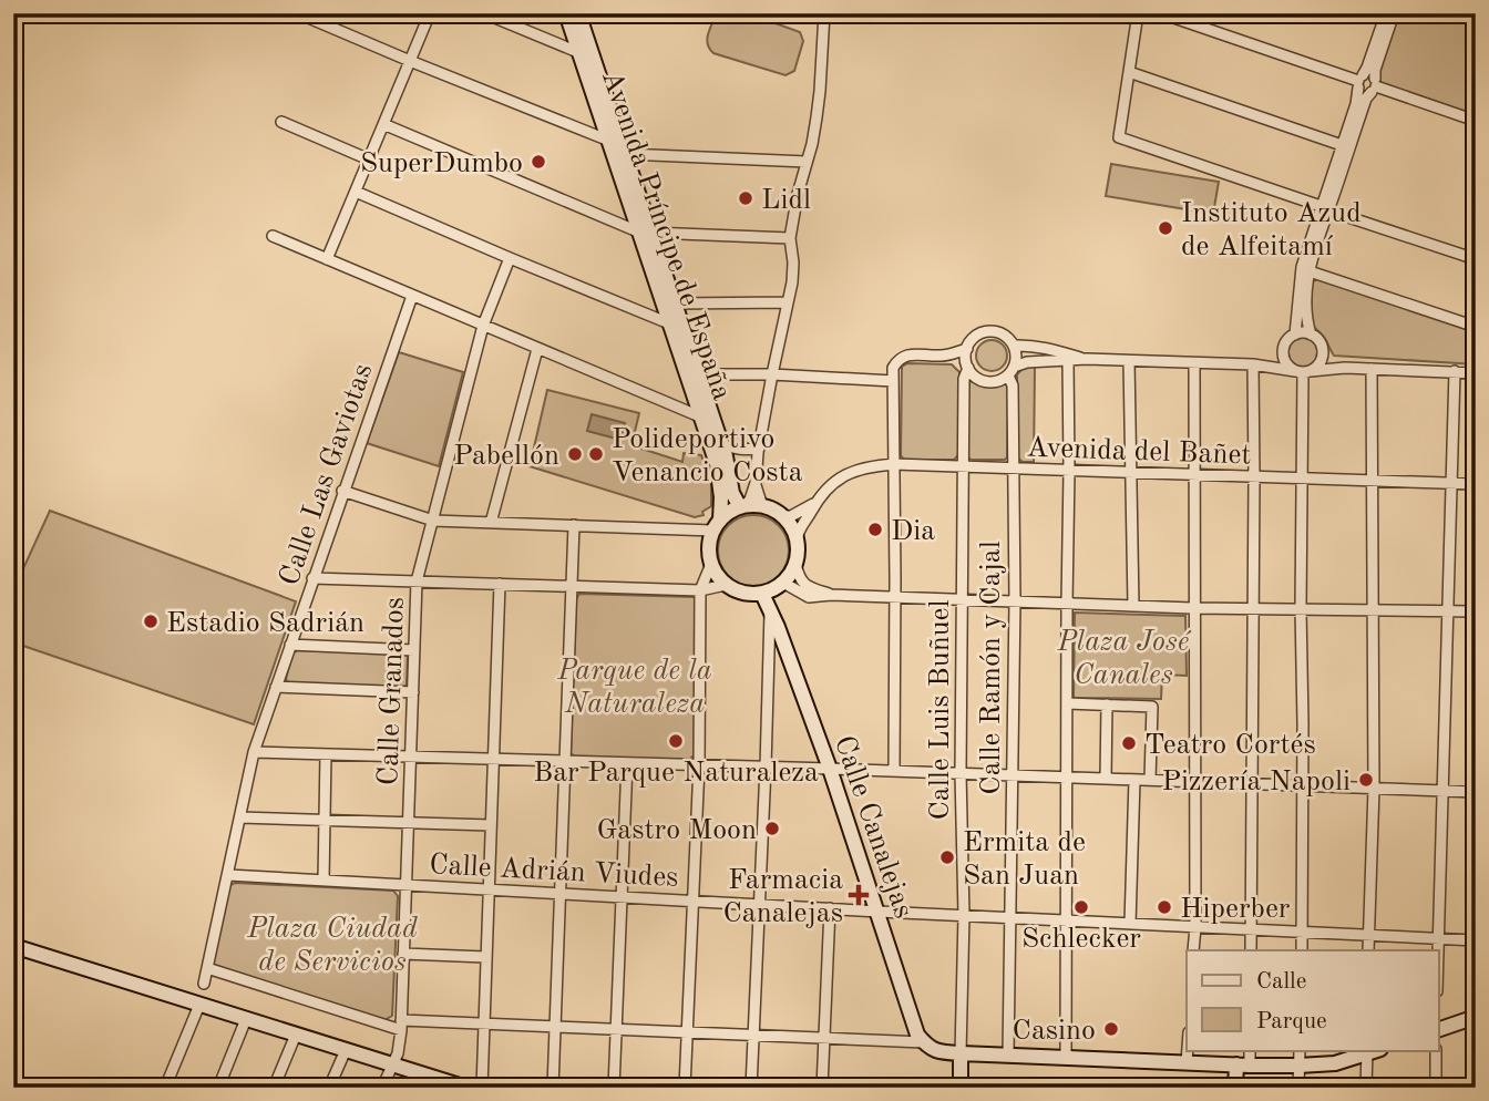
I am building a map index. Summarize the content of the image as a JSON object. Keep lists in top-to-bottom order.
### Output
{
  "streets": {
    "main road": ["Avenida Príncipe de España", "Calle Canalejas"],
    "street": [
      "Avenida del Bañet",
      "Calle Las Gaviotas",
      "Calle Ramón y Cajal",
      "Calle Granados",
      "Calle Luis Buñuel",
      "Calle Adrián Viudes"
    ]
  },
  "crossings": [
    ["Avenida Príncipe de España", "Avenida del Bañet"],
    ["Avenida Príncipe de España", "Calle Canalejas"],
    ["Avenida del Bañet", "Calle Ramón y Cajal"],
    ["Avenida del Bañet", "Calle Luis Buñuel"],
    ["Avenida del Bañet", "Calle Canalejas"],
    ["Calle Las Gaviotas", "Calle Adrián Viudes"],
    ["Calle Ramón y Cajal", "Calle Luis Buñuel"],
    ["Calle Ramón y Cajal", "Calle Adrián Viudes"],
    ["Calle Granados", "Calle Adrián Viudes"],
    ["Calle Luis Buñuel", "Calle Adrián Viudes"],
    ["Calle Canalejas", "Calle Adrián Viudes"]
  ],
  "parks": ["Plaza José Canales", "Parque de la Naturaleza", "Plaza Ciudad de Servicios"],
  "places": {
    "other": [
      "SuperDumbo",
      "Lidl",
      "Instituto Azud de Alfeitamí",
      "Pabellón",
      "Polideportivo Venancio Costa",
      "Dia",
      "Estadio Sadrián",
      "Bar Parque Naturaleza",
      "Teatro Cortés",
      "Pizzería Napoli",
      "Gastro Moon",
      "Ermita de San Juan",
      "Schlecker",
      "Hiperber",
      "Casino"
    ],
    "health": ["Farmacia Canalejas"]
  },
  "legend": ["Calle", "Parque"]
}
